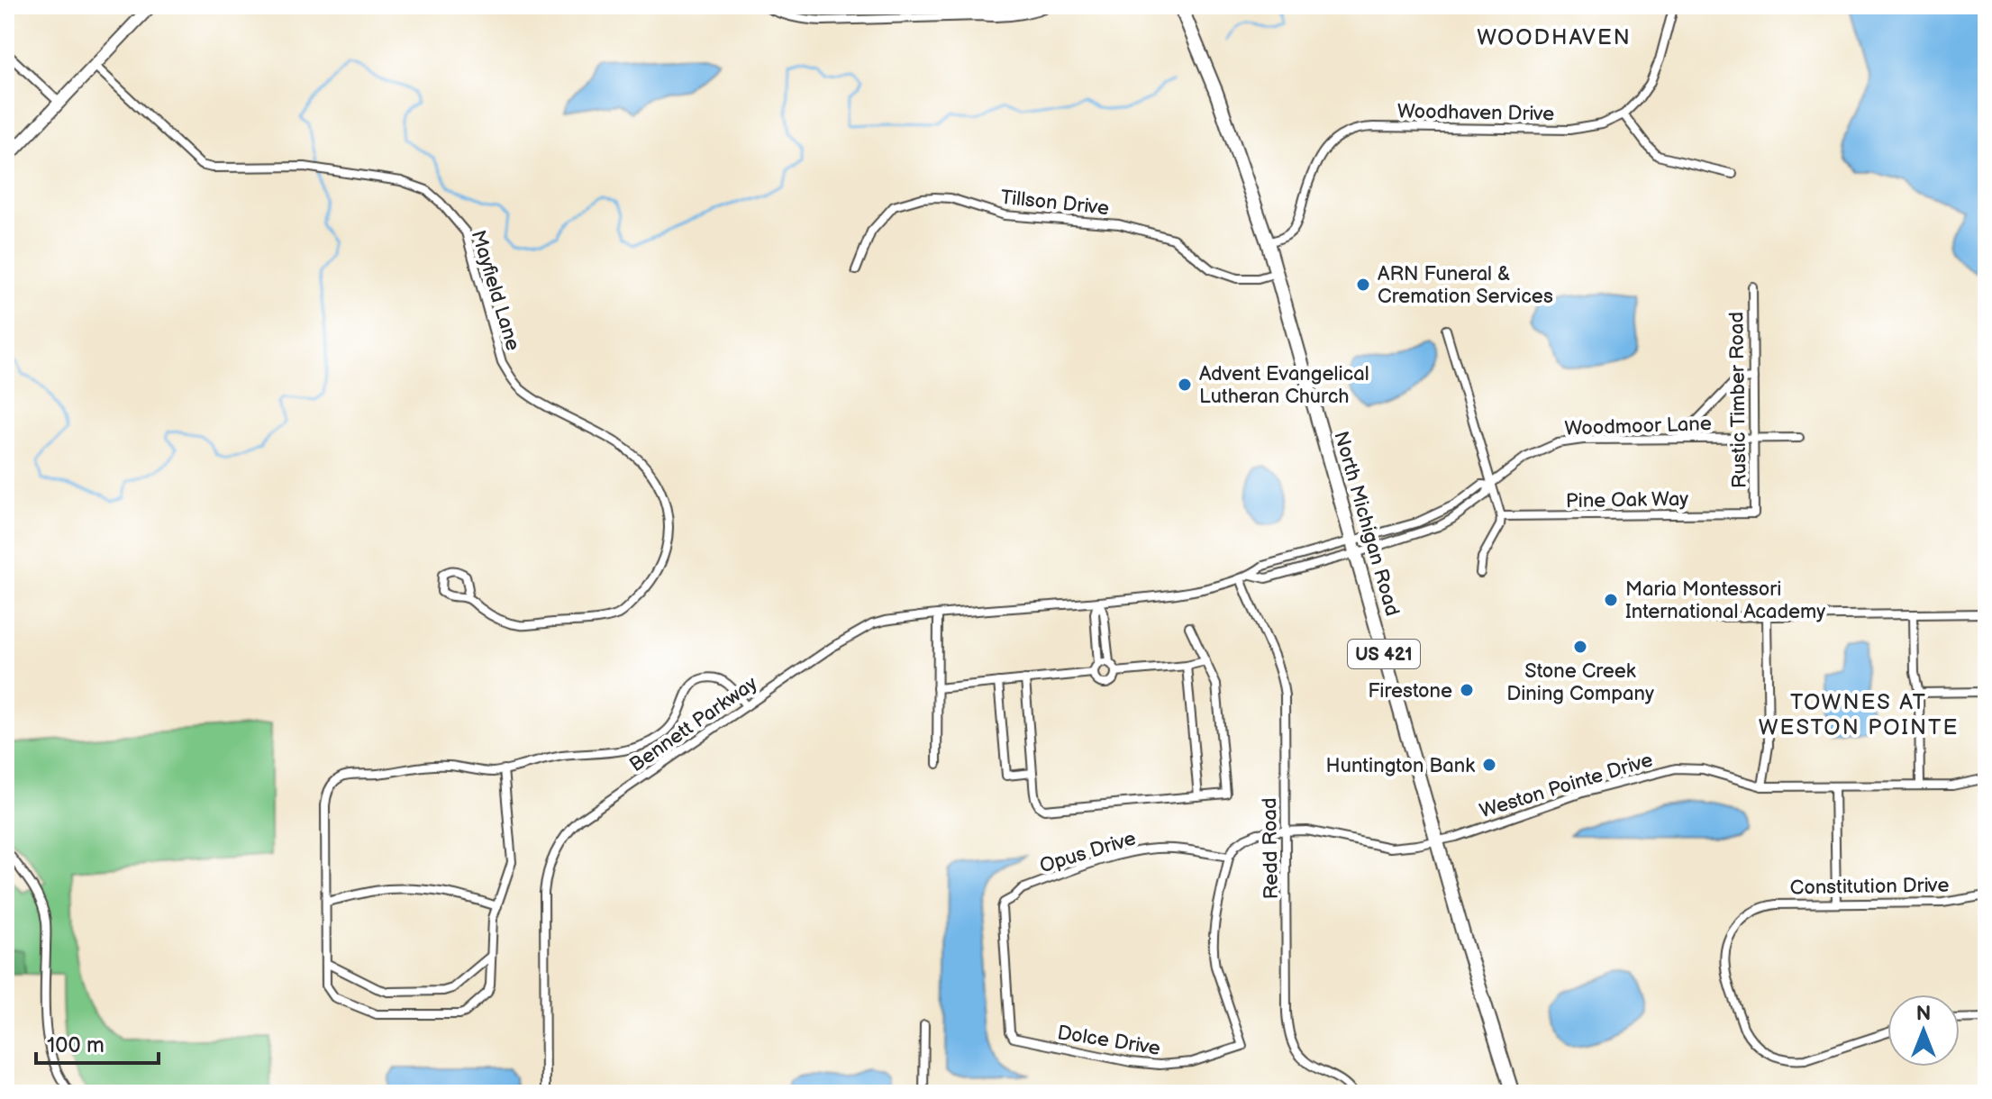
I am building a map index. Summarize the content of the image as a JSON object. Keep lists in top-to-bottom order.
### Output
{
  "streets": {
    "main road": ["North Michigan Road", "US 421"],
    "street": [
      "Woodhaven Drive",
      "Tillson Drive",
      "Mayfield Lane",
      "Rustic Timber Road",
      "Woodmoor Lane",
      "Pine Oak Way",
      "Bennett Parkway",
      "Weston Pointe Drive",
      "Redd Road",
      "Opus Drive",
      "Constitution Drive",
      "Dolce Drive"
    ]
  },
  "crossings": [
    ["Woodhaven Drive", "North Michigan Road"],
    ["Tillson Drive", "North Michigan Road"],
    ["Rustic Timber Road", "Woodmoor Lane"],
    ["Rustic Timber Road", "Pine Oak Way"],
    ["Woodmoor Lane", "North Michigan Road"],
    ["Woodmoor Lane", "Bennett Parkway"],
    ["North Michigan Road", "Bennett Parkway"],
    ["North Michigan Road", "Weston Pointe Drive"],
    ["Bennett Parkway", "Redd Road"],
    ["Weston Pointe Drive", "Redd Road"],
    ["Weston Pointe Drive", "Opus Drive"],
    ["Weston Pointe Drive", "Dolce Drive"],
    ["Opus Drive", "Dolce Drive"]
  ],
  "districts": ["WOODHAVEN", "TOWNES AT WESTON POINTE"],
  "places": [
    "ARN Funeral & Cremation Services",
    "Advent Evangelical Lutheran Church",
    "Maria Montessori International Academy",
    "Stone Creek Dining Company",
    "Firestone",
    "Huntington Bank"
  ],
  "scale_bar": "100 m",
  "north": "top"
}
